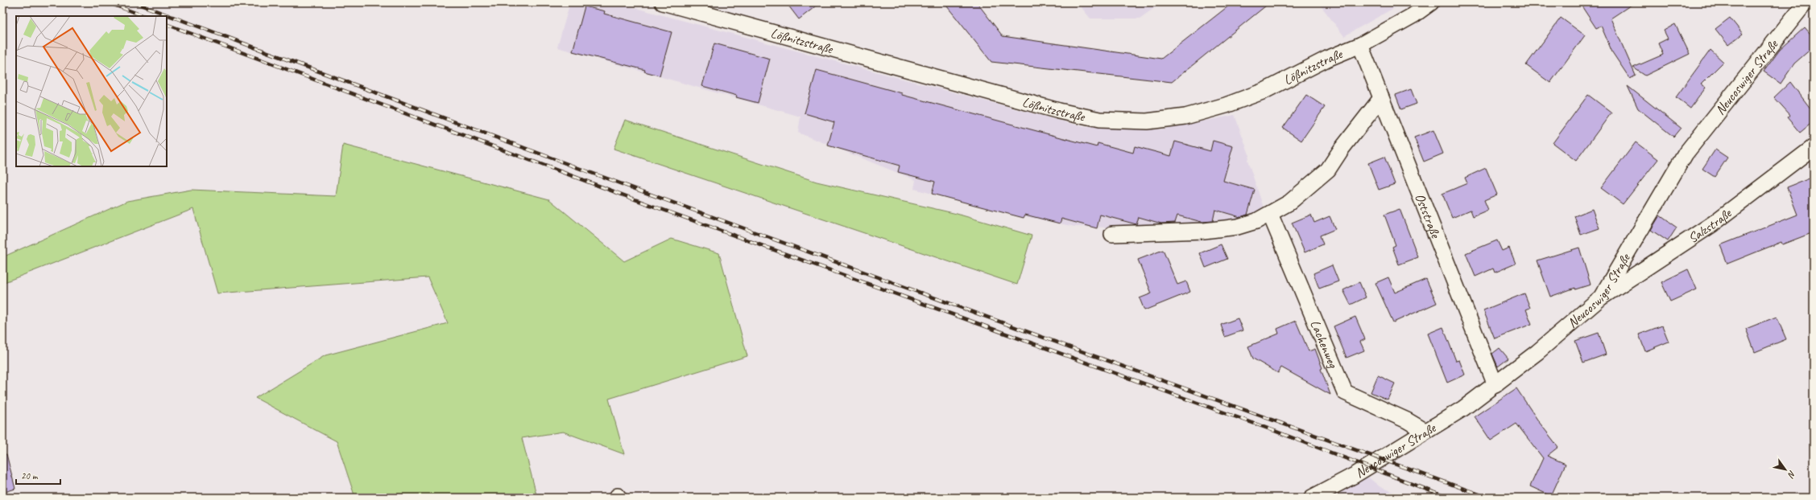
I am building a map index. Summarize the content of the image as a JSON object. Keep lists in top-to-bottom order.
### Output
{
  "streets": {
    "street": [
      "Lößnitzstraße",
      "Neucoswiger Straße",
      "Oststraße",
      "Salzstraße",
      "Lachenweg"
    ]
  },
  "crossings": [
    ["Lößnitzstraße", "Oststraße"],
    ["Neucoswiger Straße", "Oststraße"],
    ["Neucoswiger Straße", "Salzstraße"],
    ["Neucoswiger Straße", "Lachenweg"]
  ],
  "scale_bar": "20 m",
  "north": "bottom right"
}
